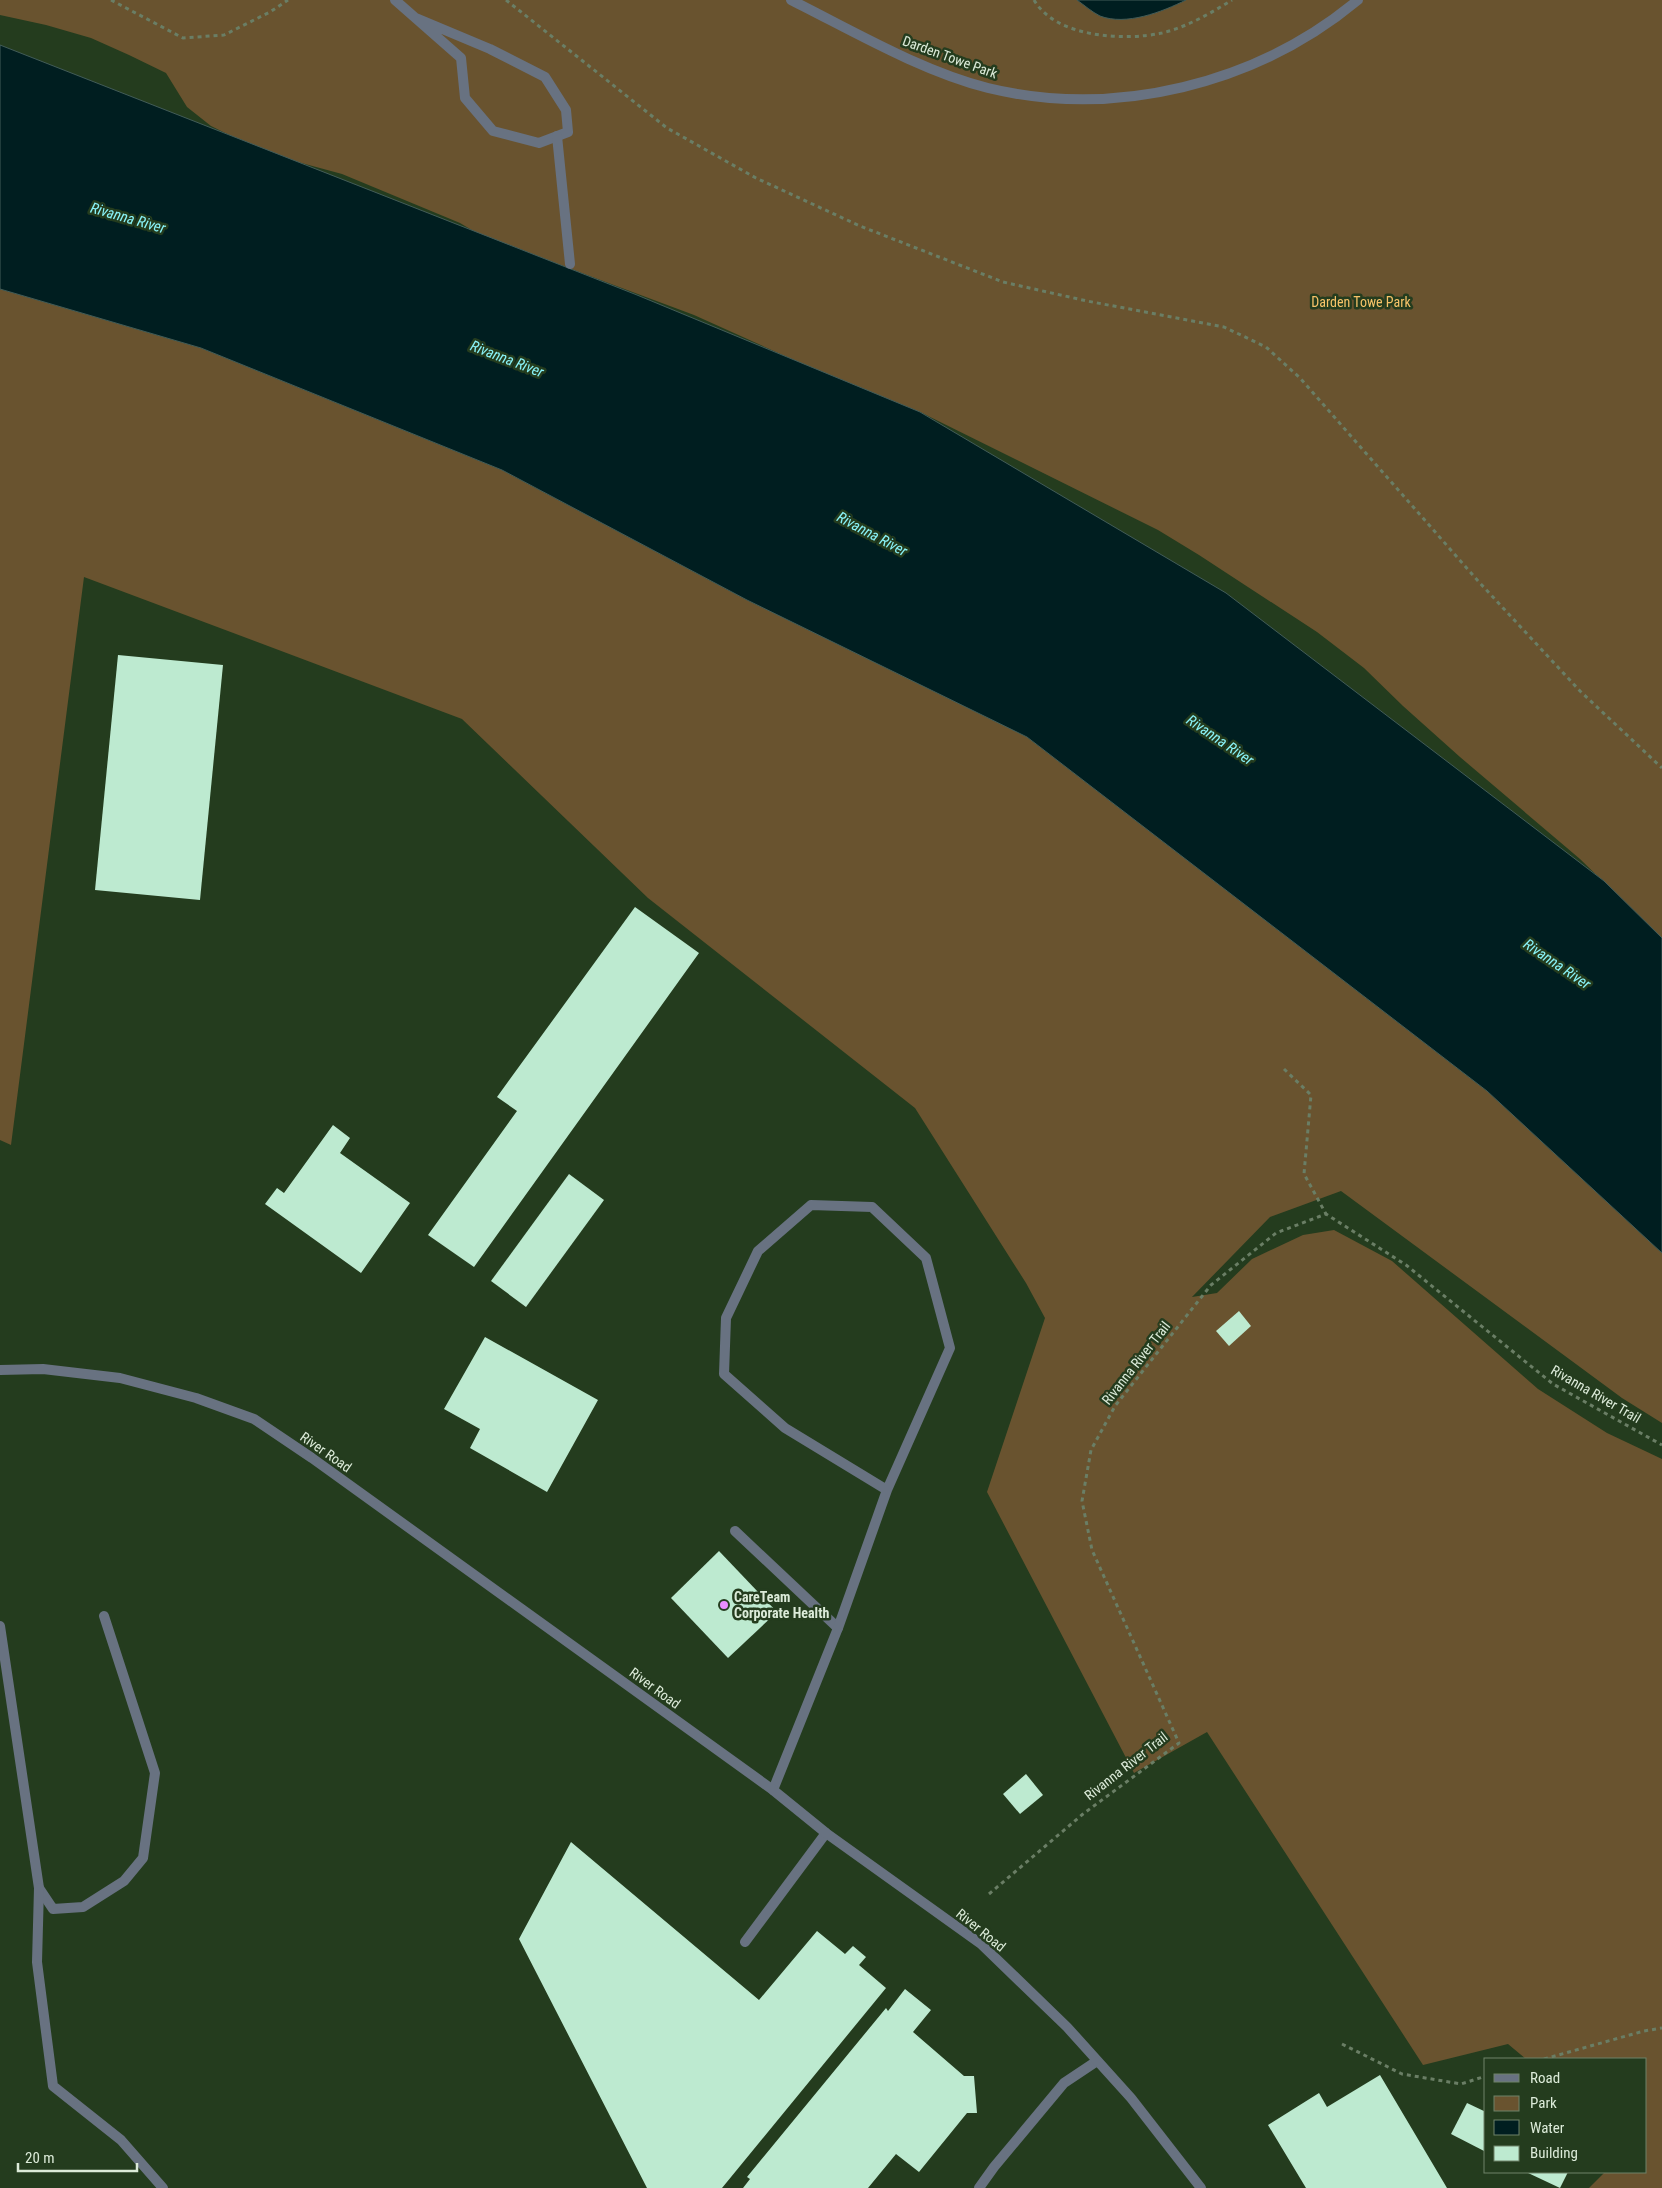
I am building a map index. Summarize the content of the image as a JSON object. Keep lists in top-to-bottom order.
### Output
{
  "streets": {
    "street": ["Darden Towe Park", "River Road"],
    "path": ["Rivanna River Trail"]
  },
  "water": ["Rivanna River"],
  "parks": ["Darden Towe Park"],
  "places": ["CareTeam Corporate Health"],
  "legend": [
    "Road",
    "Park",
    "Water",
    "Building"
  ],
  "scale_bar": "20 m"
}
